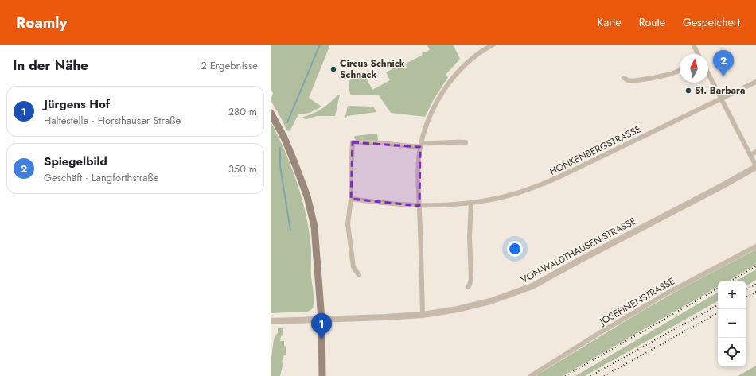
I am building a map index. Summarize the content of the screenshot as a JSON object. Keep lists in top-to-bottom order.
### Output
{
  "streets": {
    "street": ["HONKENBERGSTRASSE", "VON-WALDTHAUSEN-STRASSE", "JOSEFINENSTRASSE"]
  },
  "places": ["Circus Schnick Schnack", "St. Barbara"],
  "north": "top",
  "page": {
    "header": "Roamly",
    "nav": ["Karte", "Route", "Gespeichert"],
    "heading": ["In der Nähe", "2 Ergebnisse"],
    "pins": ["2", "1"],
    "list": [
      {
        "mark": "1",
        "name": "Jürgens Hof",
        "note": "Haltestelle · Horsthauser Straße",
        "value": "280 m"
      },
      {
        "mark": "2",
        "name": "Spiegelbild",
        "note": "Geschäft · Langforthstraße",
        "value": "350 m"
      }
    ],
    "map_buttons": ["+", "−"]
  }
}
